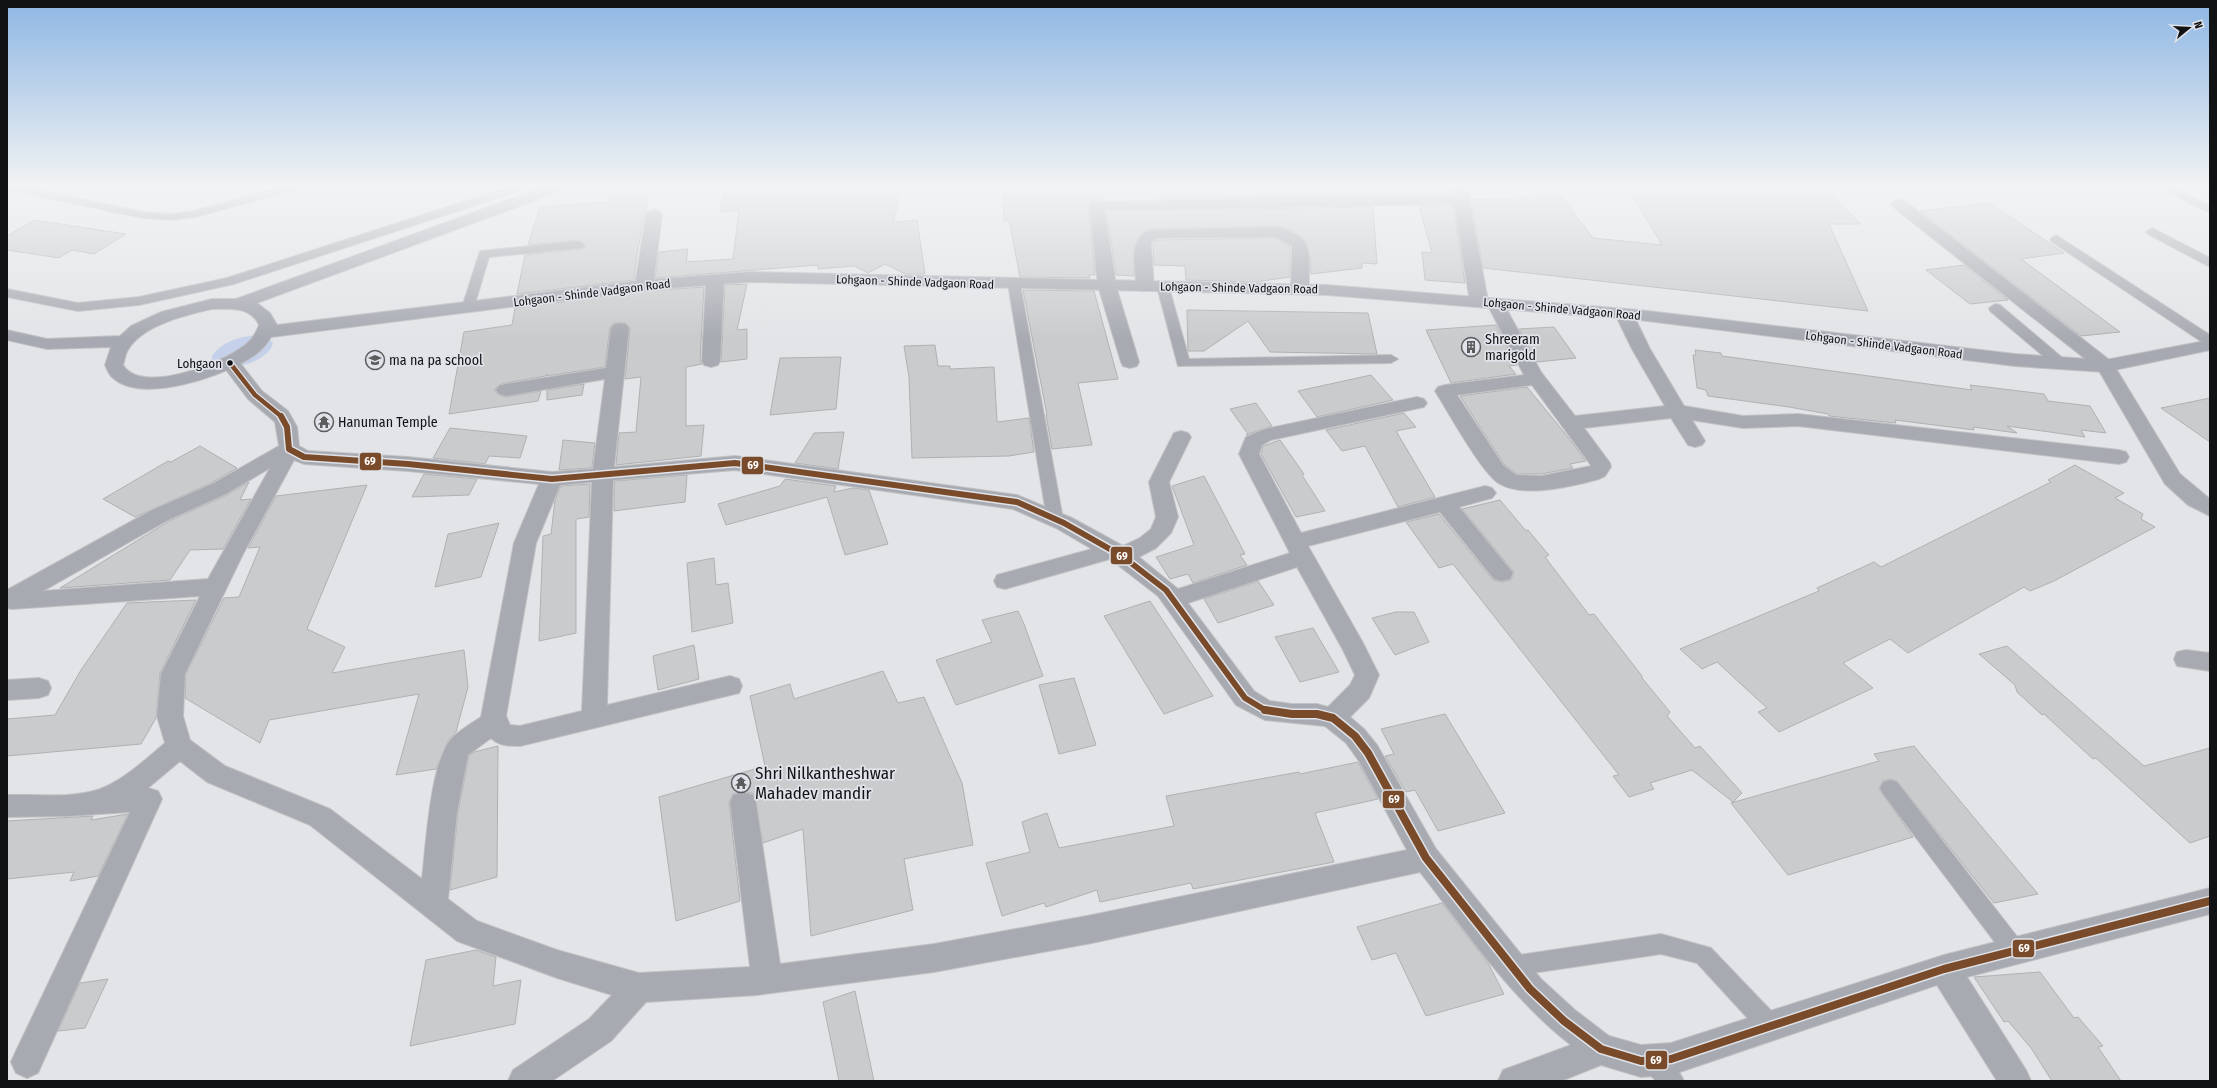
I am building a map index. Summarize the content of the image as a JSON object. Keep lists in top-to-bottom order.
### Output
{
  "streets": {
    "street": ["Lohgaon - Shinde Vadgaon Road"]
  },
  "places": {
    "building": ["Shreeram marigold"],
    "school or university": ["ma na pa school"],
    "other": ["Lohgaon"],
    "temple": ["Hanuman Temple", "Shri Nilkantheshwar Mahadev mandir"]
  },
  "lines": ["transit line 69"],
  "north": "right"
}
